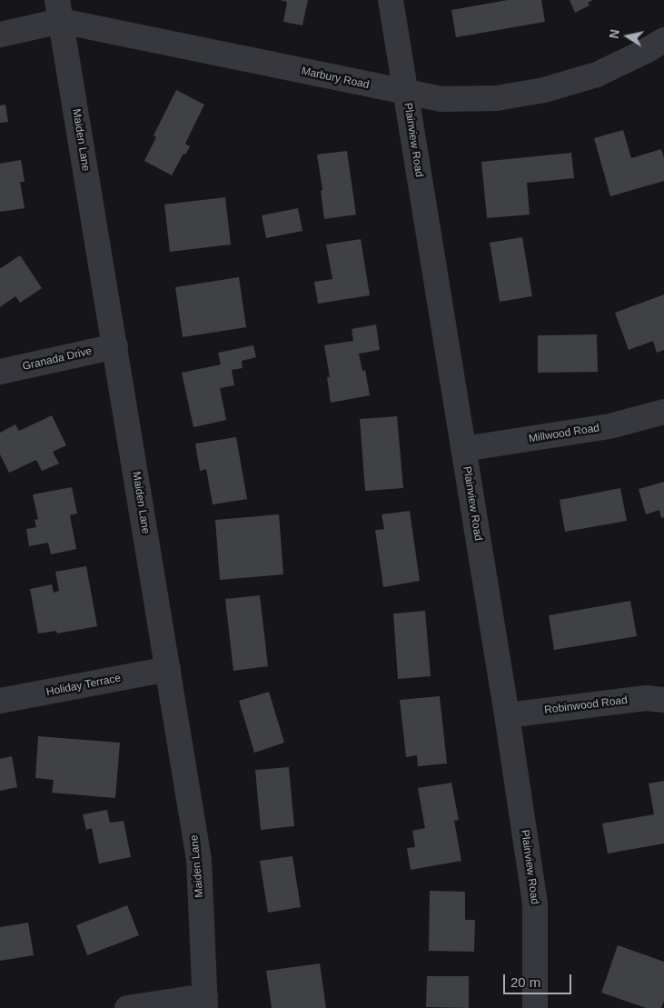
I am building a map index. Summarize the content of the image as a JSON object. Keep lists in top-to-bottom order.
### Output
{
  "streets": {
    "street": [
      "Marbury Road",
      "Maiden Lane",
      "Plainview Road",
      "Granada Drive",
      "Millwood Road",
      "Holiday Terrace",
      "Robinwood Road"
    ]
  },
  "crossings": [
    ["Marbury Road", "Maiden Lane"],
    ["Marbury Road", "Plainview Road"],
    ["Maiden Lane", "Granada Drive"],
    ["Maiden Lane", "Holiday Terrace"],
    ["Plainview Road", "Millwood Road"],
    ["Plainview Road", "Robinwood Road"]
  ],
  "scale_bar": "20 m",
  "north": "left"
}
